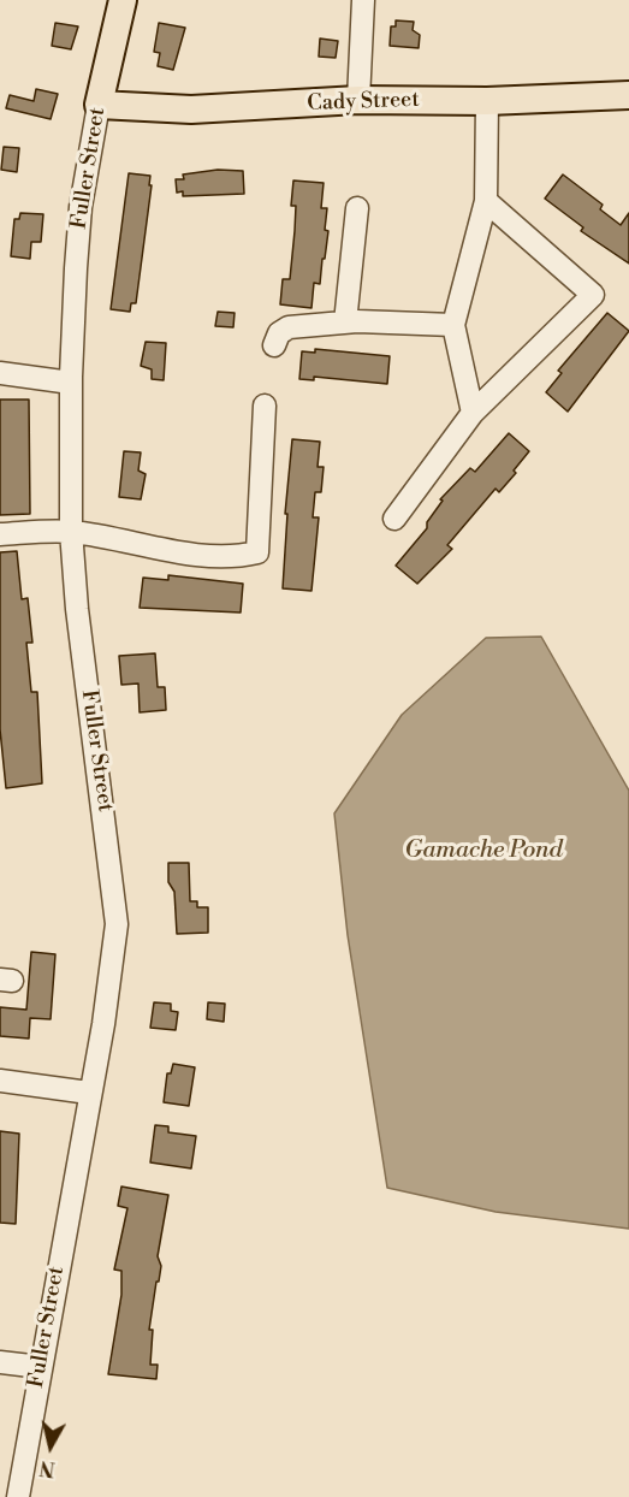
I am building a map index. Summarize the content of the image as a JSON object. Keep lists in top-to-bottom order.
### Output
{
  "streets": {
    "main road": ["Cady Street", "Fuller Street"]
  },
  "crossings": [
    ["Cady Street", "Fuller Street"]
  ],
  "water": ["Gamache Pond"],
  "north": "bottom"
}
